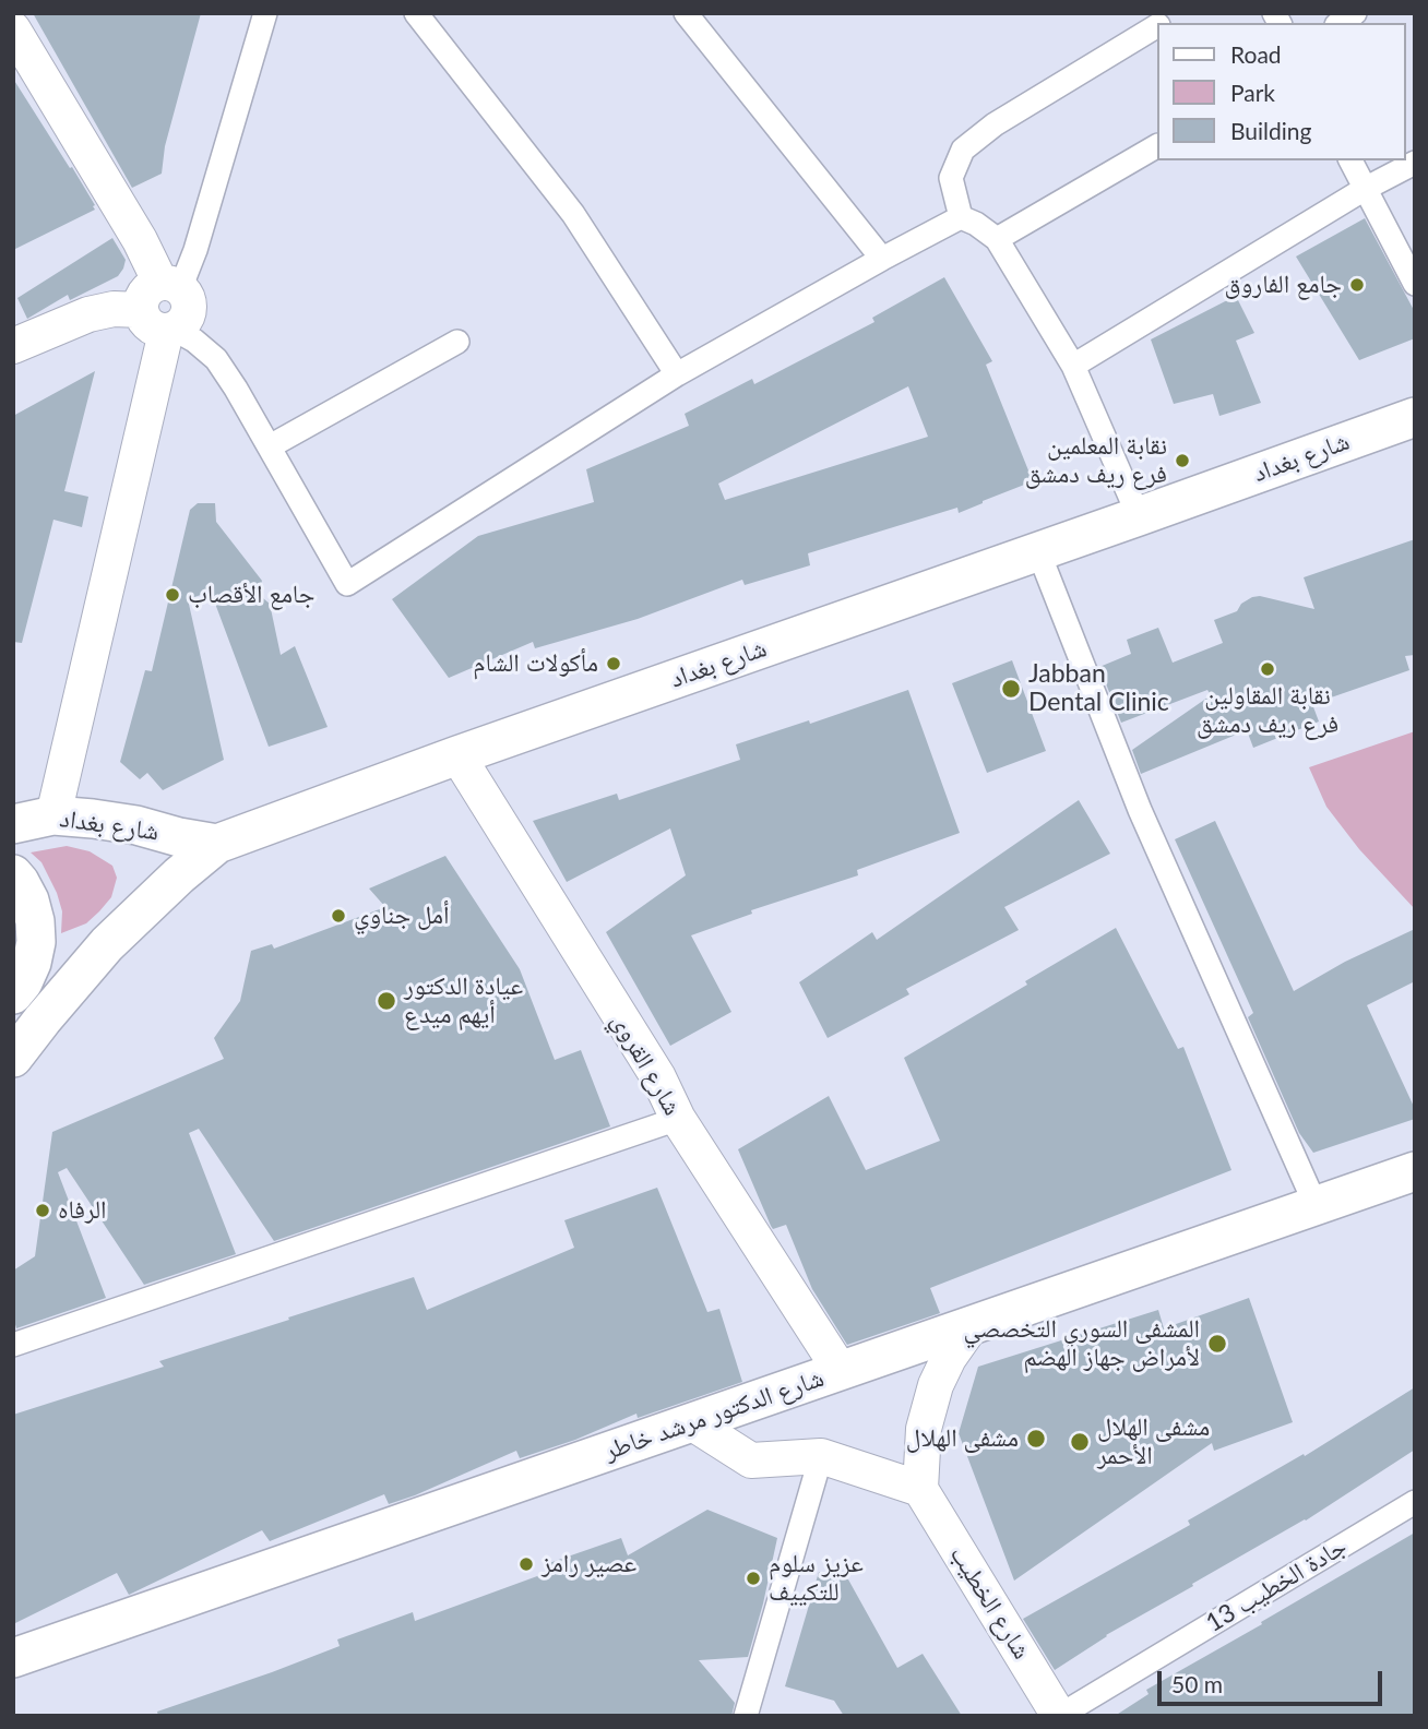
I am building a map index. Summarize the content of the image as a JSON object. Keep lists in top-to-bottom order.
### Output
{
  "streets": {
    "main road": [
      "شارع بغداد",
      "شارع القروي",
      "شارع الدكتور مرشد خاطر",
      "شارع الخطيب"
    ],
    "street": ["جادة الخطيب 13"]
  },
  "crossings": [
    ["شارع بغداد", "شارع القروي"],
    ["شارع القروي", "شارع الدكتور مرشد خاطر"],
    ["جادة الخطيب 13", "شارع الخطيب"]
  ],
  "places": [
    "جامع الفاروق",
    "نقابة المعلمين فرع ريف دمشق",
    "جامع الأقصاب",
    "مأكولات الشام",
    "نقابة المقاولين فرع ريف دمشق",
    "Jabban Dental Clinic",
    "أمل جناوي",
    "عيادة الدكتور أيهم ميدع",
    "الرفاه",
    "المشفى السوري التخصصي لأمراض جهاز الهضم",
    "مشفى الهلال",
    "مشفى الهلال الأحمر",
    "عصير رامز",
    "عزيز سلوم للتكييف"
  ],
  "legend": ["Road", "Park", "Building"],
  "scale_bar": "50 m"
}
